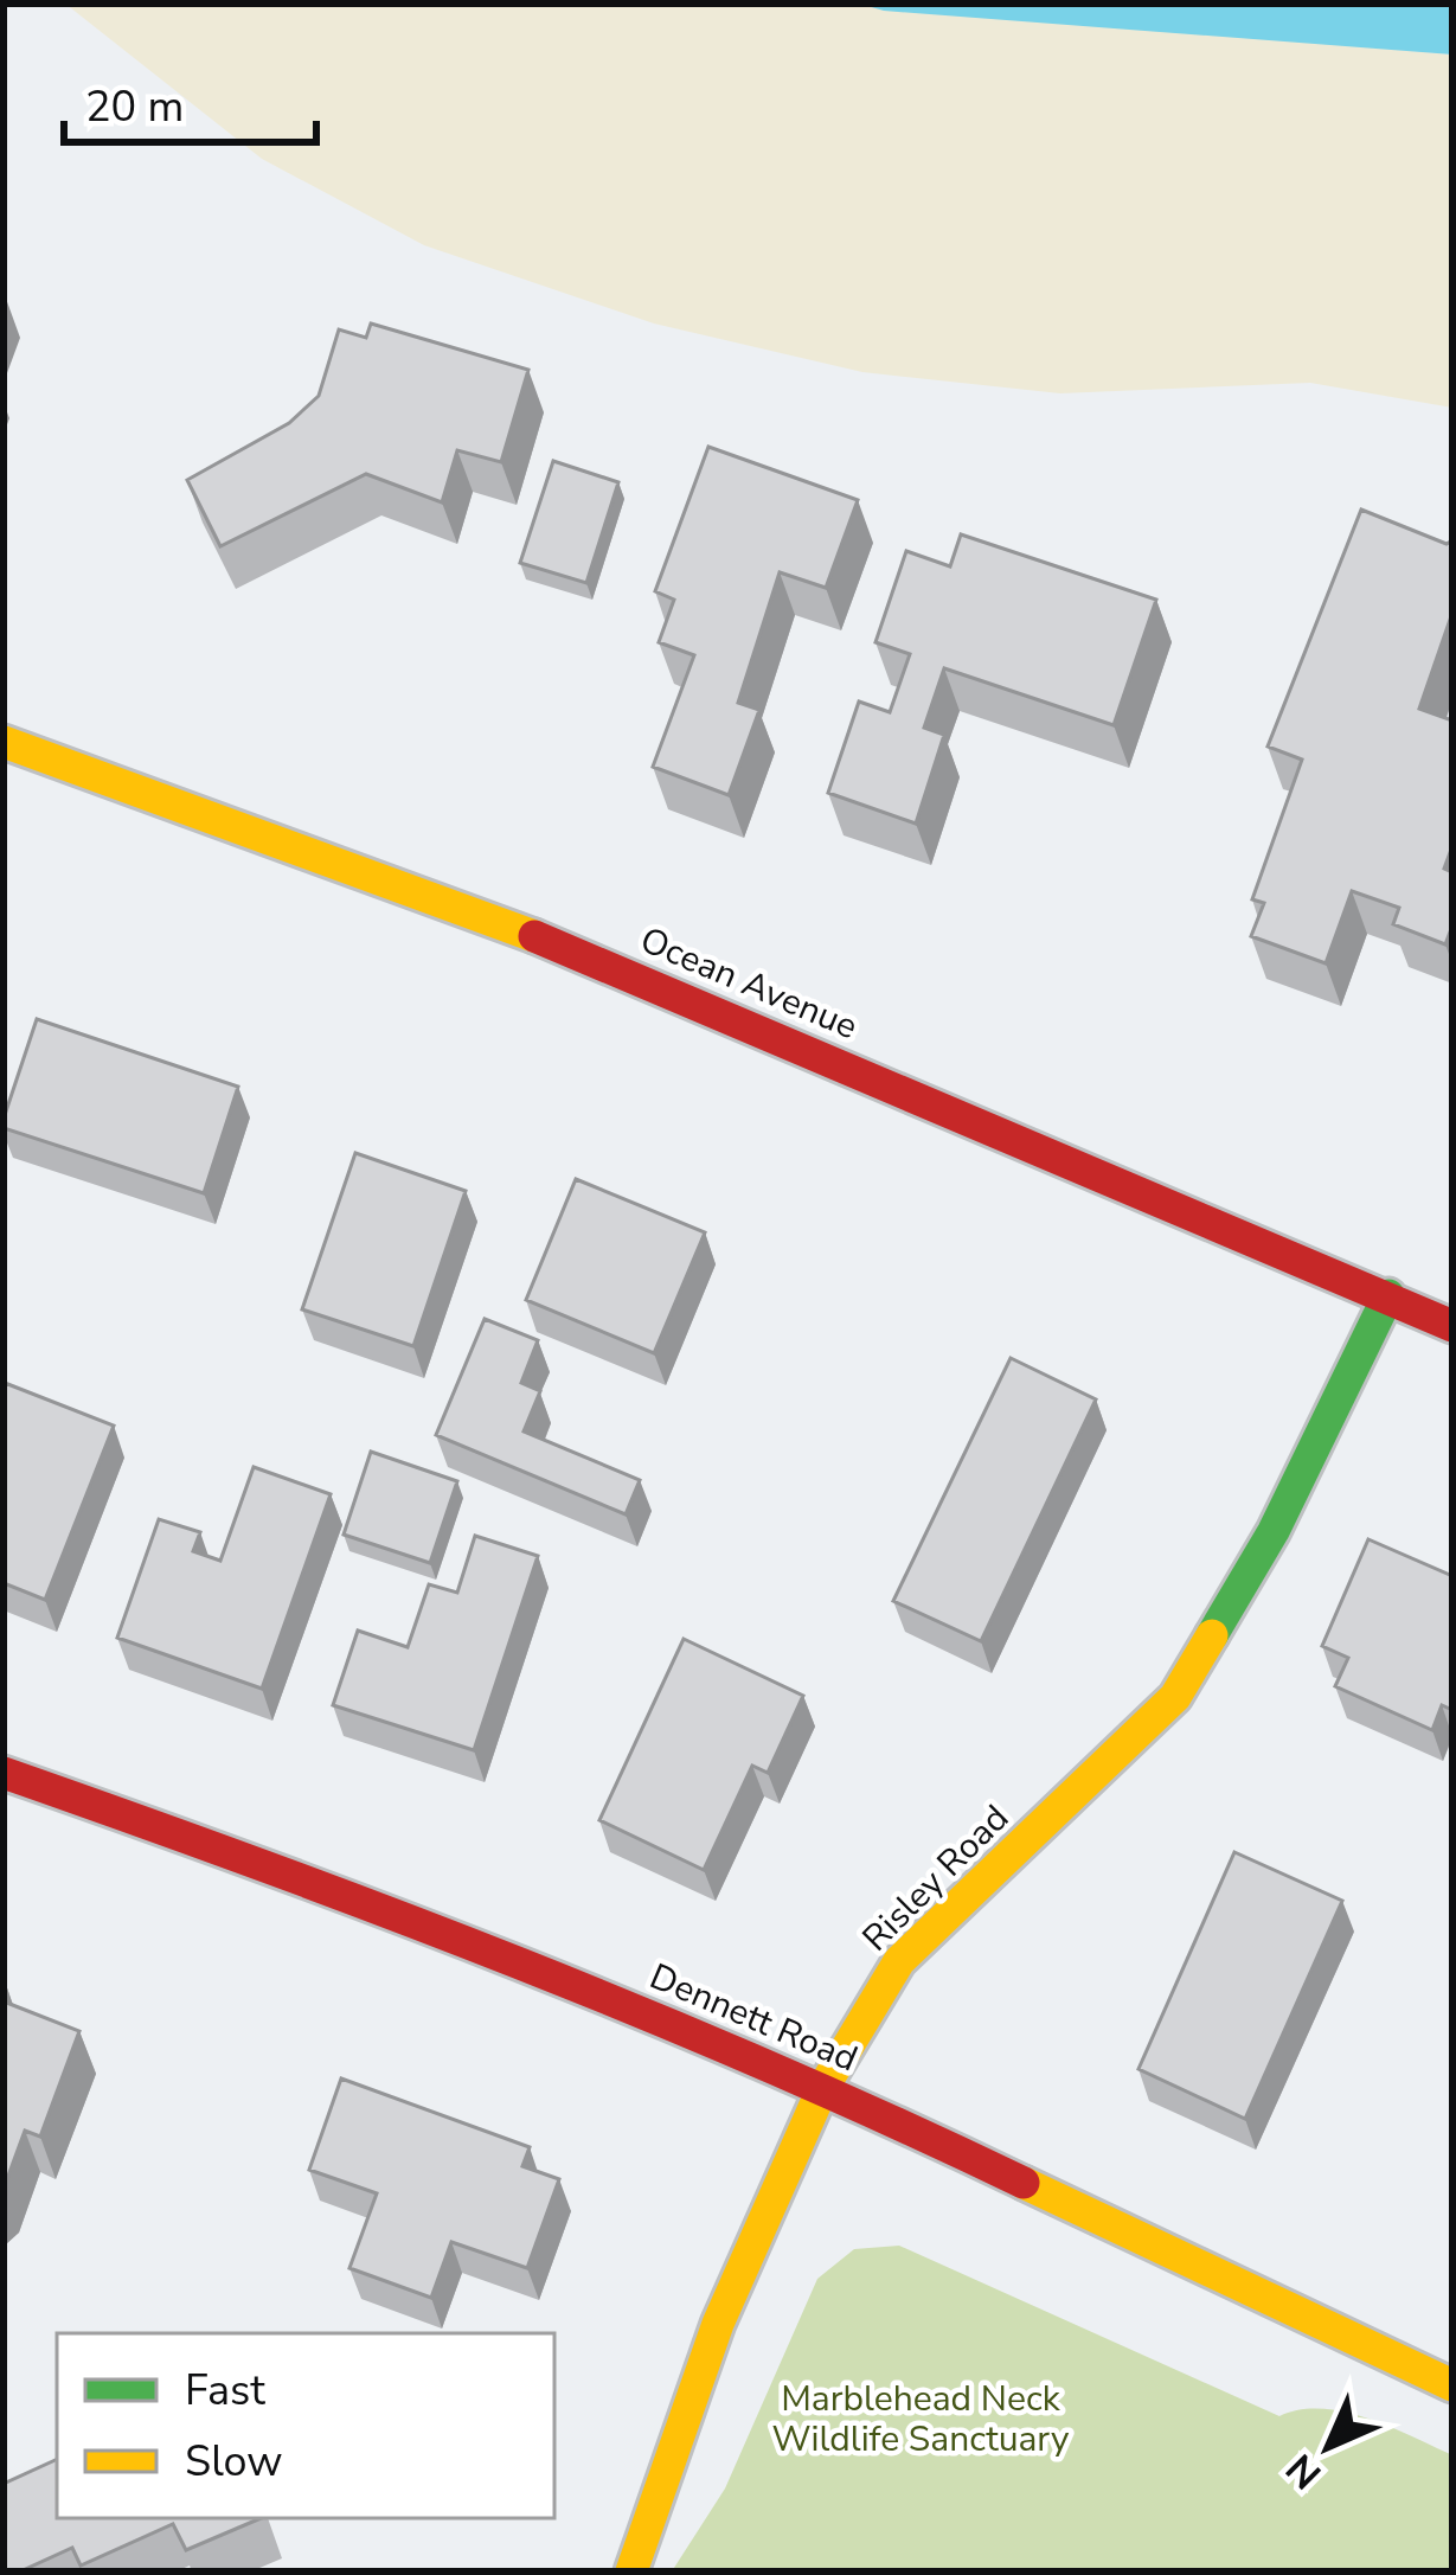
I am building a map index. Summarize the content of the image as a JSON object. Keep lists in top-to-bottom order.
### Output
{
  "streets": {
    "street": ["Ocean Avenue", "Risley Road", "Dennett Road"]
  },
  "crossings": [
    ["Ocean Avenue", "Risley Road"],
    ["Risley Road", "Dennett Road"]
  ],
  "parks": ["Marblehead Neck Wildlife Sanctuary"],
  "legend": ["Fast", "Slow"],
  "scale_bar": "20 m",
  "north": "bottom left"
}
